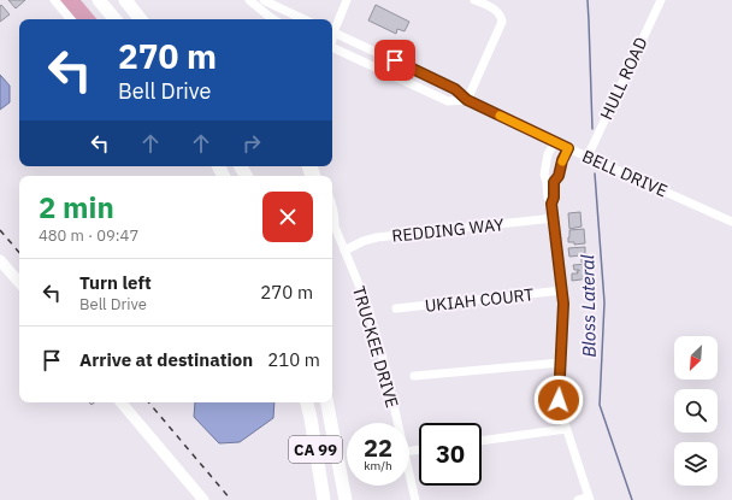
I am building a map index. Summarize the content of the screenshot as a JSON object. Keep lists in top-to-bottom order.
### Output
{
  "streets": {
    "highway": ["CA 99"],
    "street": [
      "HULL ROAD",
      "BELL DRIVE",
      "REDDING WAY",
      "UKIAH COURT",
      "TRUCKEE DRIVE"
    ]
  },
  "crossings": [
    ["HULL ROAD", "BELL DRIVE"],
    ["REDDING WAY", "TRUCKEE DRIVE"]
  ],
  "water": ["Bloss Lateral"],
  "north": "bottom left",
  "page": {
    "turn": ["270 m", "Bell Drive"],
    "heading": ["2 min", "480 m · 09:47"],
    "list": [
      {
        "name": "Turn left",
        "note": "Bell Drive",
        "value": "270 m"
      },
      {
        "name": "Arrive at destination",
        "value": "210 m"
      }
    ],
    "speed": "22 km/h",
    "limit": "30"
  }
}
